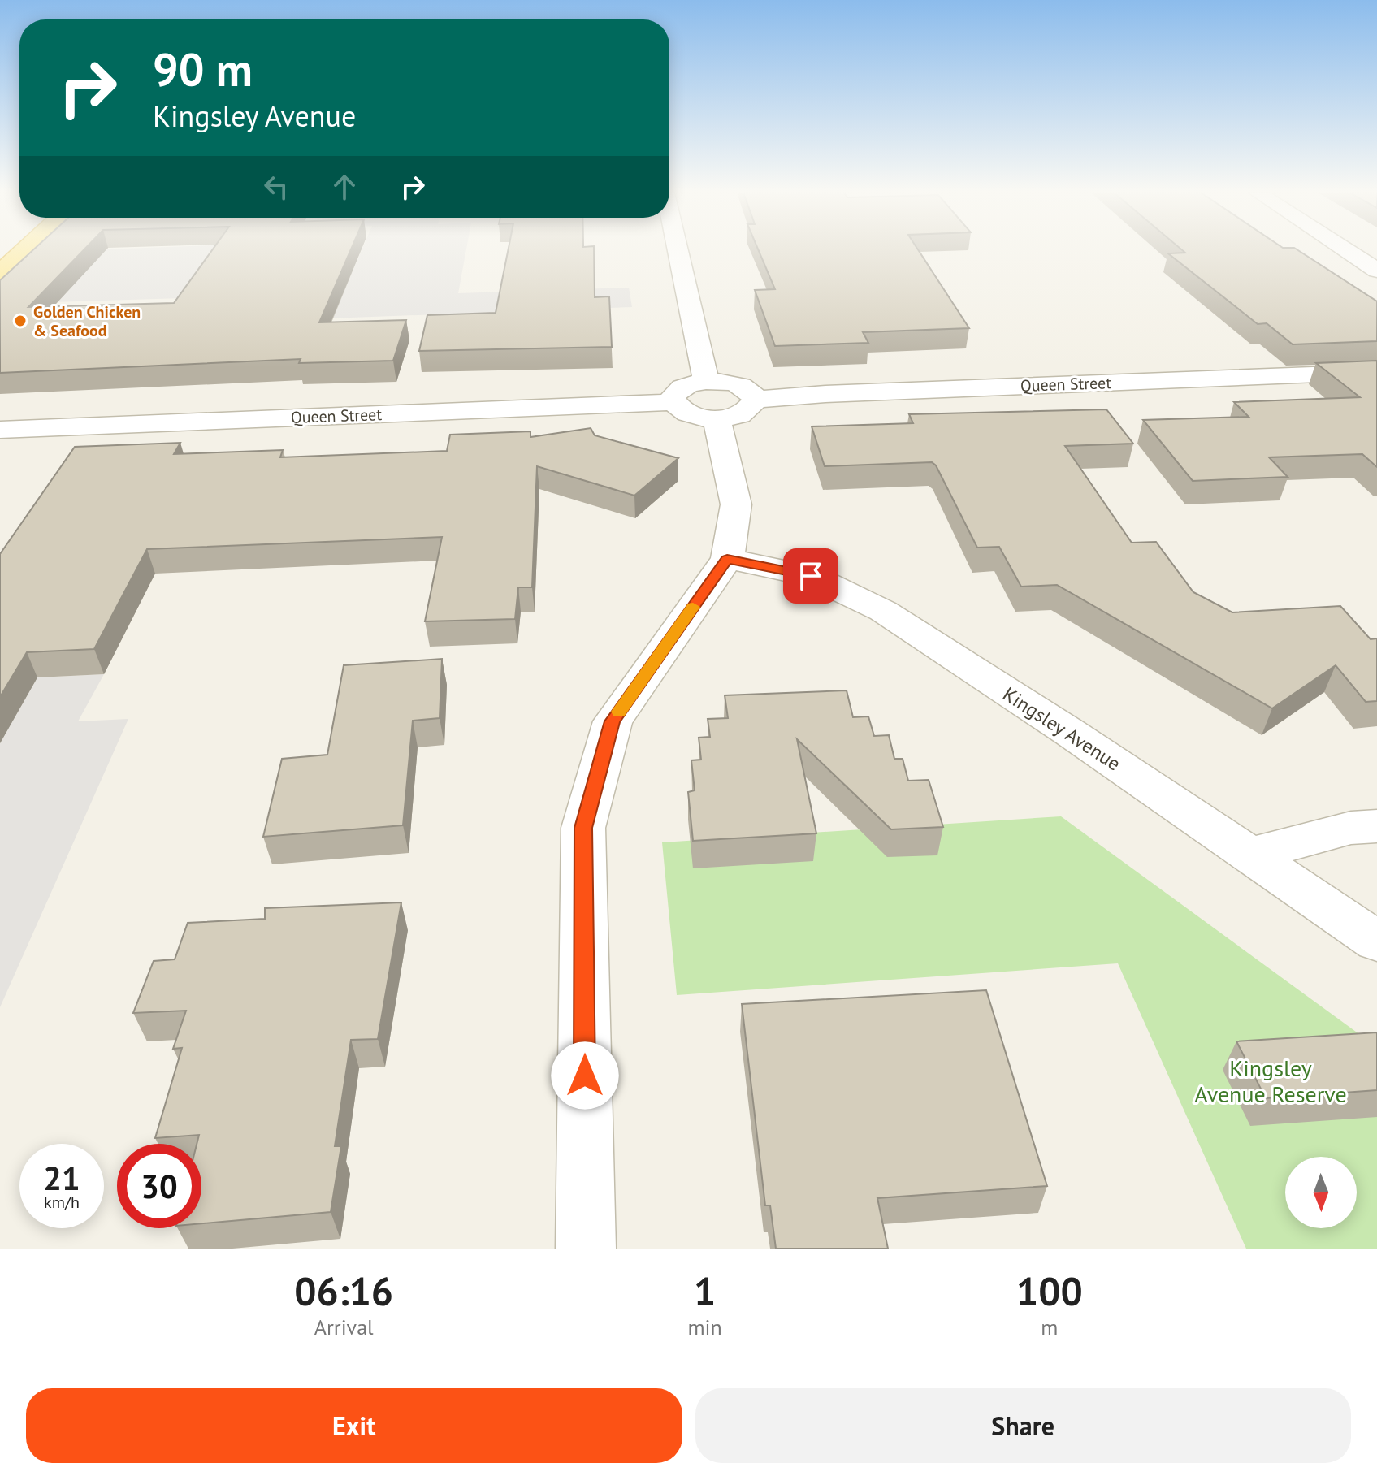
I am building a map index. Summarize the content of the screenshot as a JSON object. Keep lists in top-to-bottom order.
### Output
{
  "streets": {
    "street": ["Queen Street", "Kingsley Avenue"]
  },
  "parks": ["Kingsley Avenue Reserve"],
  "places": ["Golden Chicken & Seafood"],
  "north": "bottom",
  "page": {
    "turn": ["90 m", "Kingsley Avenue"],
    "speed": "21 km/h",
    "limit": "30",
    "eta": [
      "06:16",
      "Arrival",
      "1",
      "min",
      "100",
      "m"
    ],
    "buttons": ["Exit", "Share"]
  }
}
